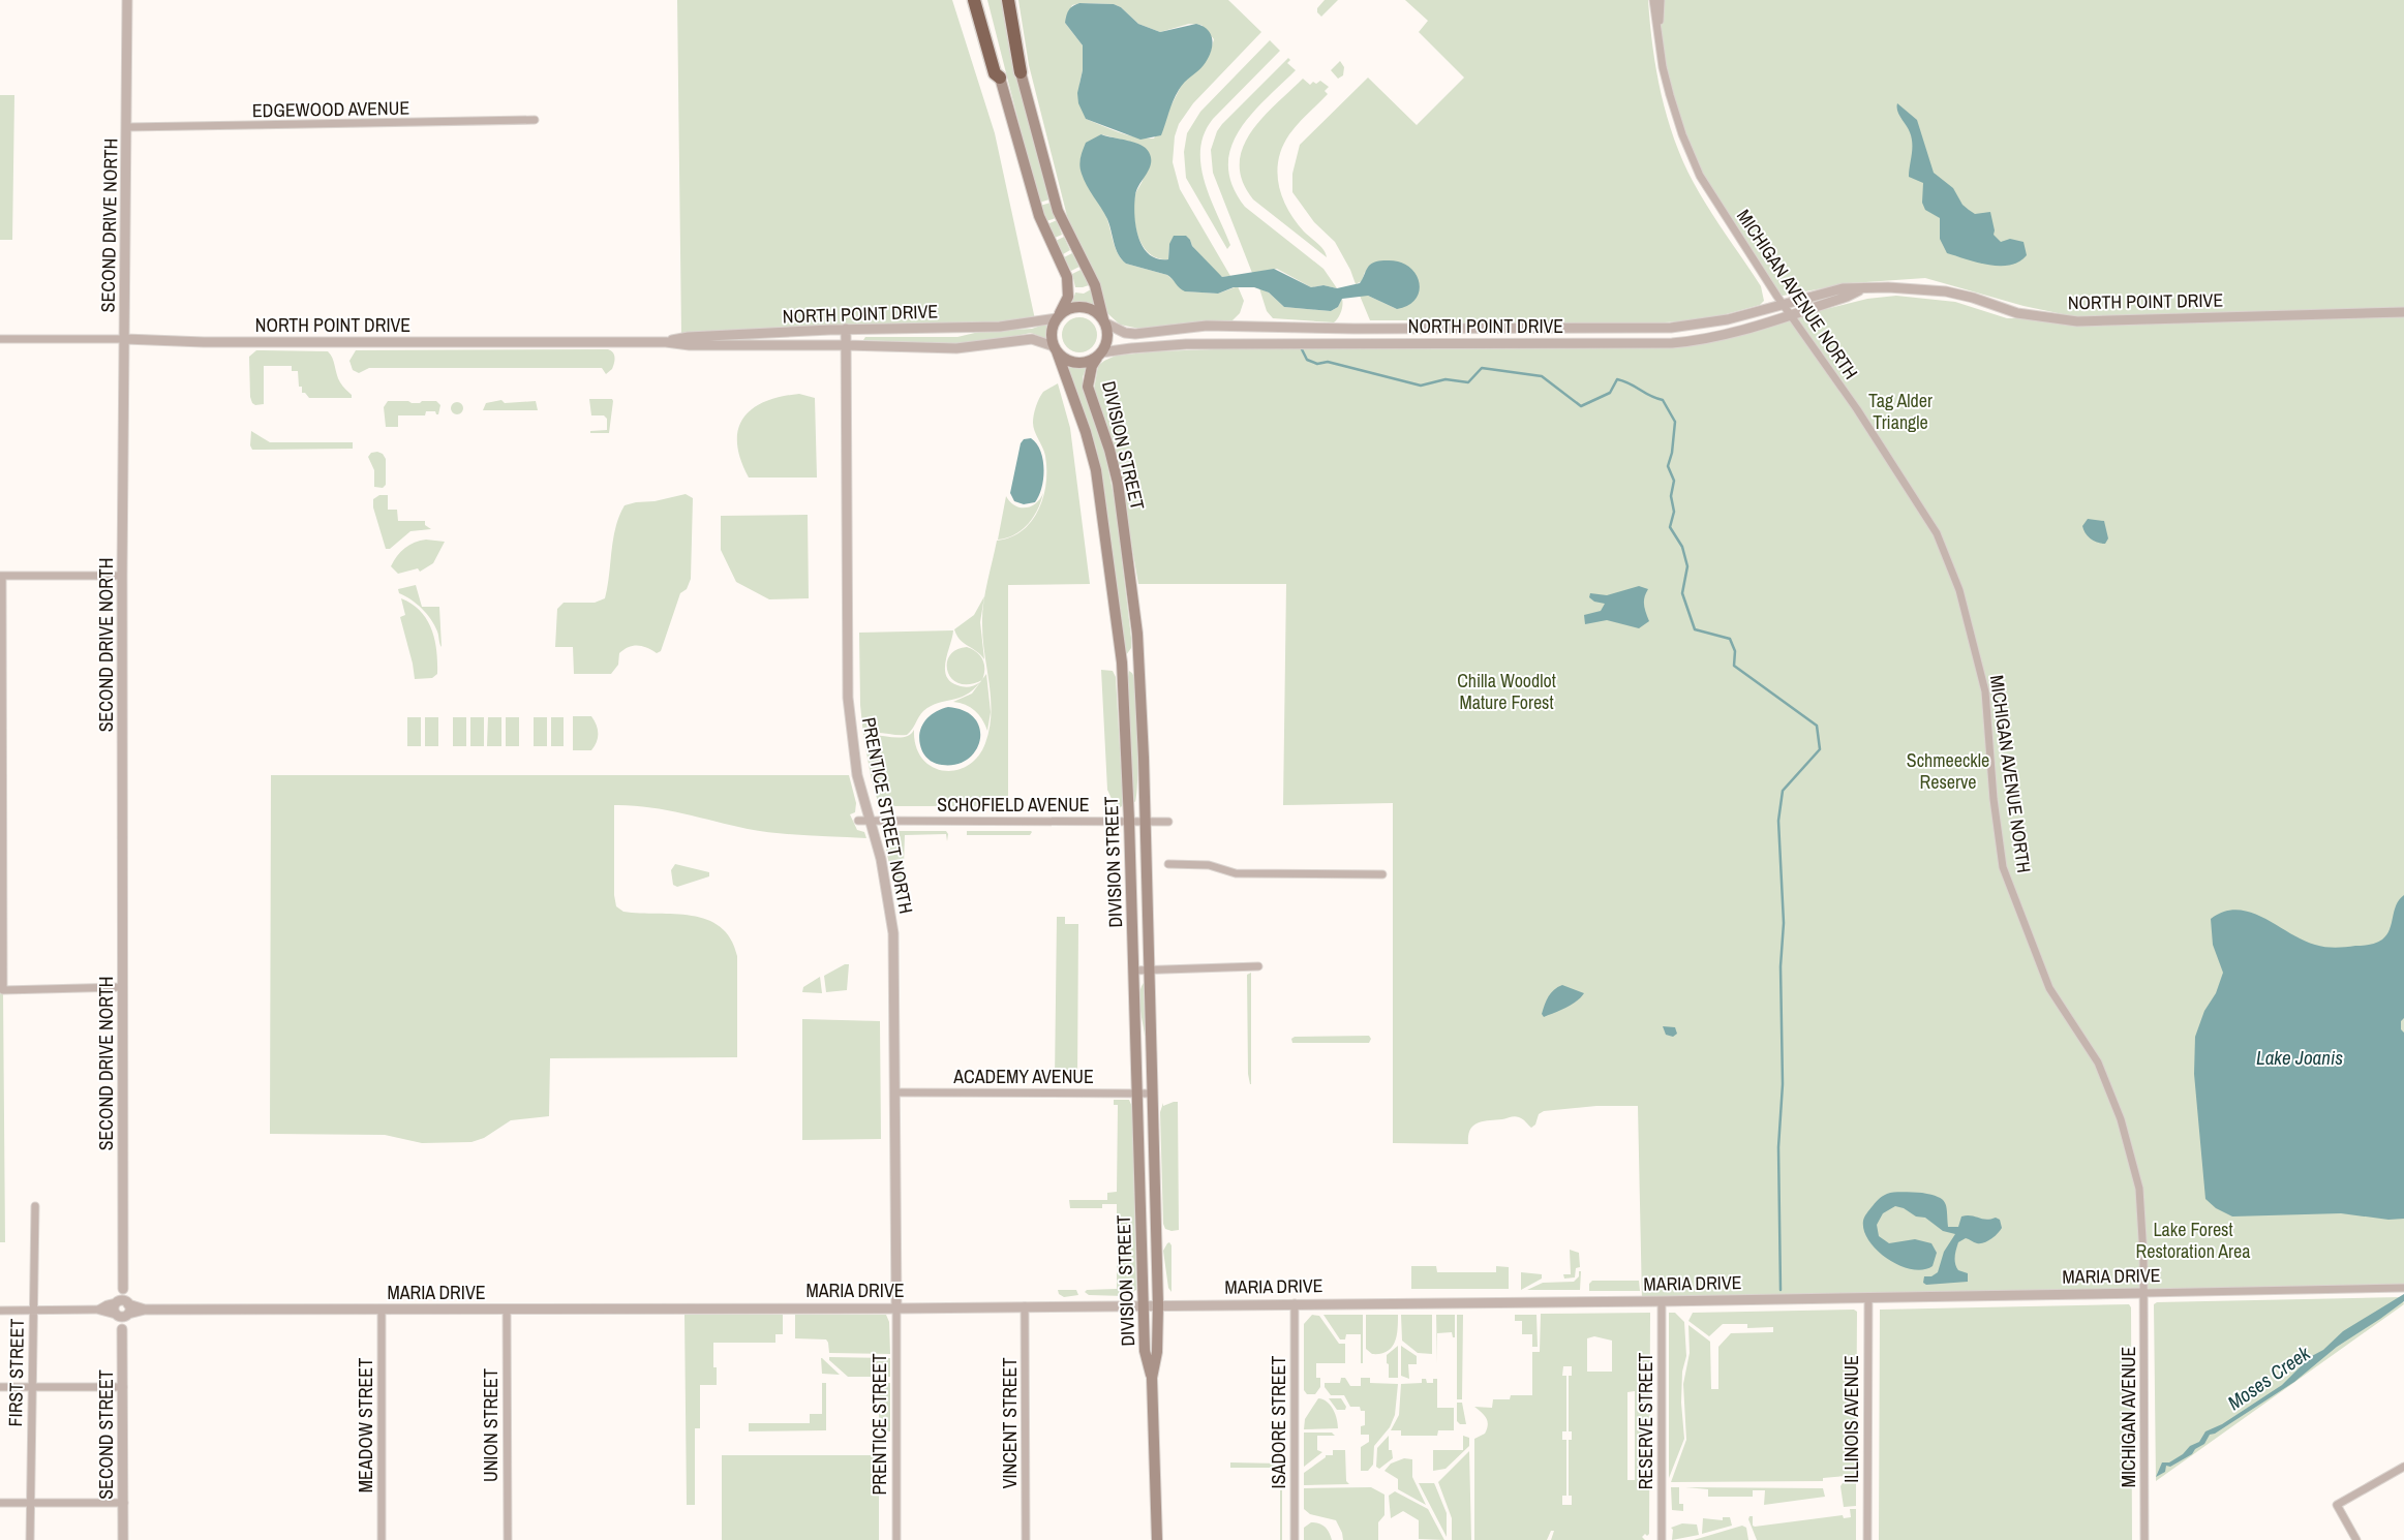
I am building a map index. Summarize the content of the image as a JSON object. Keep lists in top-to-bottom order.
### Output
{
  "streets": {
    "main road": ["DIVISION STREET"],
    "street": [
      "EDGEWOOD AVENUE",
      "SECOND DRIVE NORTH",
      "MICHIGAN AVENUE NORTH",
      "NORTH POINT DRIVE",
      "SCHOFIELD AVENUE",
      "PRENTICE STREET NORTH",
      "ACADEMY AVENUE",
      "MARIA DRIVE",
      "FIRST STREET",
      "MICHIGAN AVENUE",
      "ILLINOIS AVENUE",
      "RESERVE STREET",
      "ISADORE STREET",
      "VINCENT STREET",
      "PRENTICE STREET",
      "MEADOW STREET",
      "UNION STREET",
      "SECOND STREET"
    ]
  },
  "crossings": [
    ["EDGEWOOD AVENUE", "SECOND DRIVE NORTH"],
    ["SECOND DRIVE NORTH", "NORTH POINT DRIVE"],
    ["SECOND DRIVE NORTH", "MARIA DRIVE"],
    ["SECOND DRIVE NORTH", "SECOND STREET"],
    ["MICHIGAN AVENUE NORTH", "NORTH POINT DRIVE"],
    ["MICHIGAN AVENUE NORTH", "MARIA DRIVE"],
    ["MICHIGAN AVENUE NORTH", "MICHIGAN AVENUE"],
    ["NORTH POINT DRIVE", "DIVISION STREET"],
    ["NORTH POINT DRIVE", "PRENTICE STREET NORTH"],
    ["DIVISION STREET", "SCHOFIELD AVENUE"],
    ["DIVISION STREET", "ACADEMY AVENUE"],
    ["DIVISION STREET", "MARIA DRIVE"],
    ["SCHOFIELD AVENUE", "PRENTICE STREET NORTH"],
    ["PRENTICE STREET NORTH", "ACADEMY AVENUE"],
    ["PRENTICE STREET NORTH", "MARIA DRIVE"],
    ["PRENTICE STREET NORTH", "PRENTICE STREET"],
    ["MARIA DRIVE", "MICHIGAN AVENUE"],
    ["MARIA DRIVE", "ILLINOIS AVENUE"],
    ["MARIA DRIVE", "RESERVE STREET"],
    ["MARIA DRIVE", "ISADORE STREET"],
    ["MARIA DRIVE", "VINCENT STREET"],
    ["MARIA DRIVE", "PRENTICE STREET"],
    ["MARIA DRIVE", "MEADOW STREET"],
    ["MARIA DRIVE", "UNION STREET"],
    ["MARIA DRIVE", "SECOND STREET"]
  ],
  "water": ["Lake Joanis", "Moses Creek"],
  "parks": [
    "Tag Alder Triangle",
    "Chilla Woodlot Mature Forest",
    "Schmeeckle Reserve",
    "Lake Forest Restoration Area"
  ]
}
